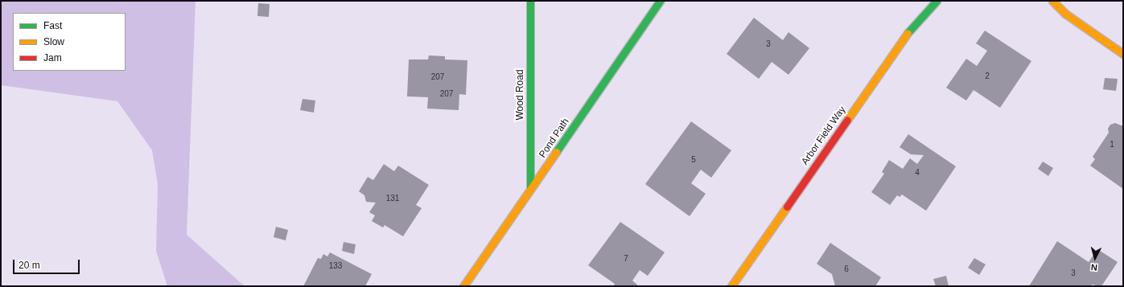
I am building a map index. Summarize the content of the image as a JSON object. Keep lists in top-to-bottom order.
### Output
{
  "streets": {
    "street": ["Wood Road", "Arbor Field Way", "Pond Path"]
  },
  "crossings": [
    ["Wood Road", "Pond Path"]
  ],
  "house_numbers": [
    "3",
    "2",
    "207",
    "207",
    "1",
    "5",
    "4",
    "131",
    "7",
    "133",
    "6",
    "3"
  ],
  "legend": ["Fast", "Slow", "Jam"],
  "scale_bar": "20 m",
  "north": "bottom"
}
